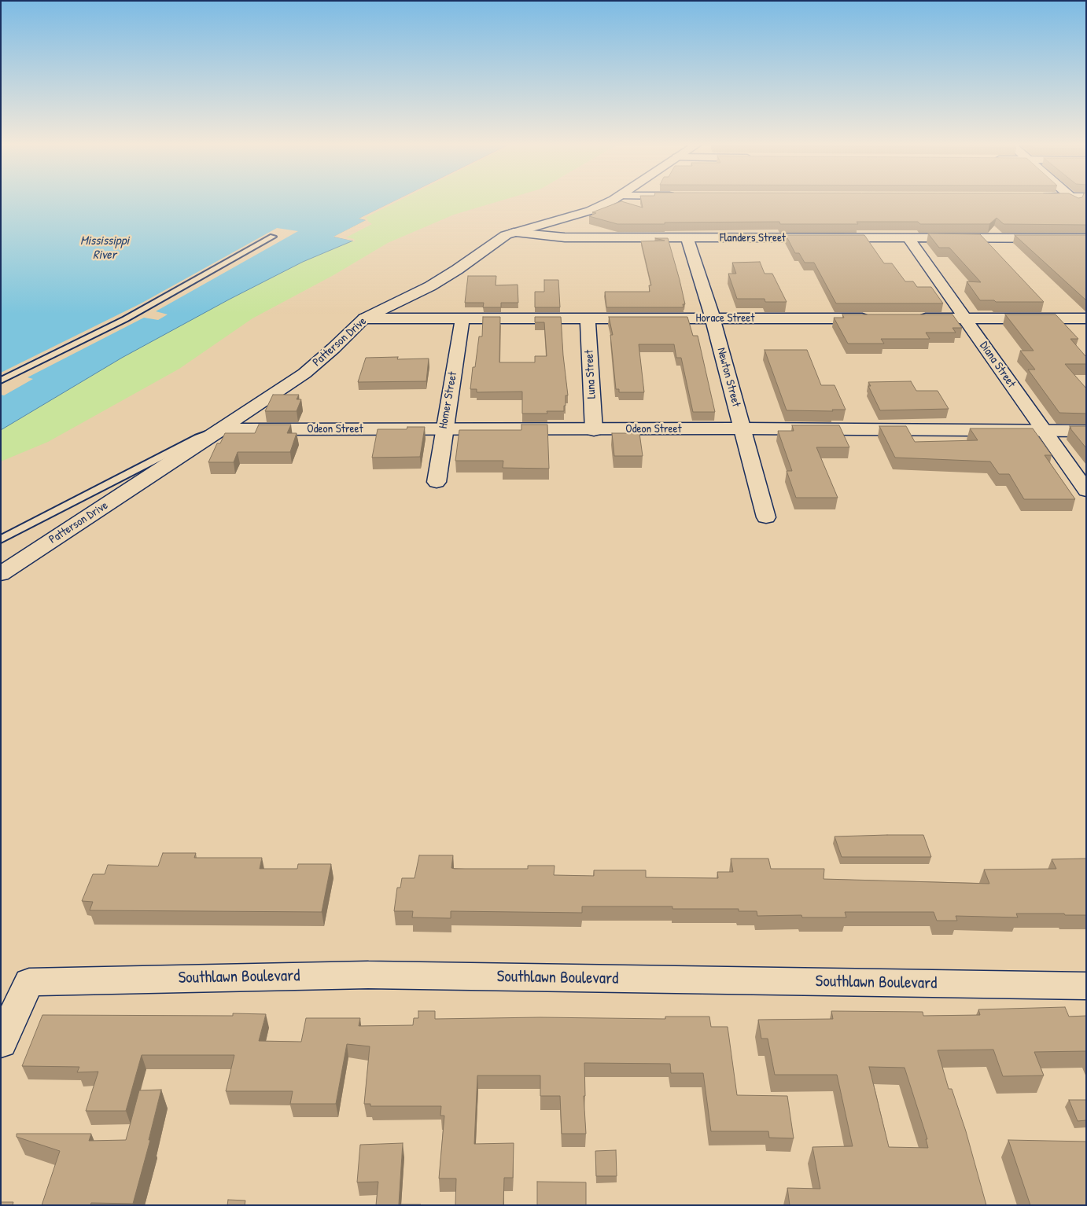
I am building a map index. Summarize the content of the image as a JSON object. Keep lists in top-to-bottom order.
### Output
{
  "streets": {
    "street": [
      "Flanders Street",
      "Horace Street",
      "Patterson Drive",
      "Diana Street",
      "Luna Street",
      "Newton Street",
      "Homer Street",
      "Odeon Street",
      "Southlawn Boulevard"
    ]
  },
  "crossings": [
    ["Flanders Street", "Patterson Drive"],
    ["Flanders Street", "Diana Street"],
    ["Flanders Street", "Newton Street"],
    ["Horace Street", "Patterson Drive"],
    ["Horace Street", "Luna Street"],
    ["Horace Street", "Newton Street"],
    ["Horace Street", "Homer Street"],
    ["Patterson Drive", "Odeon Street"],
    ["Diana Street", "Odeon Street"],
    ["Luna Street", "Odeon Street"],
    ["Newton Street", "Odeon Street"],
    ["Homer Street", "Odeon Street"]
  ],
  "water": ["Mississippi River"]
}
